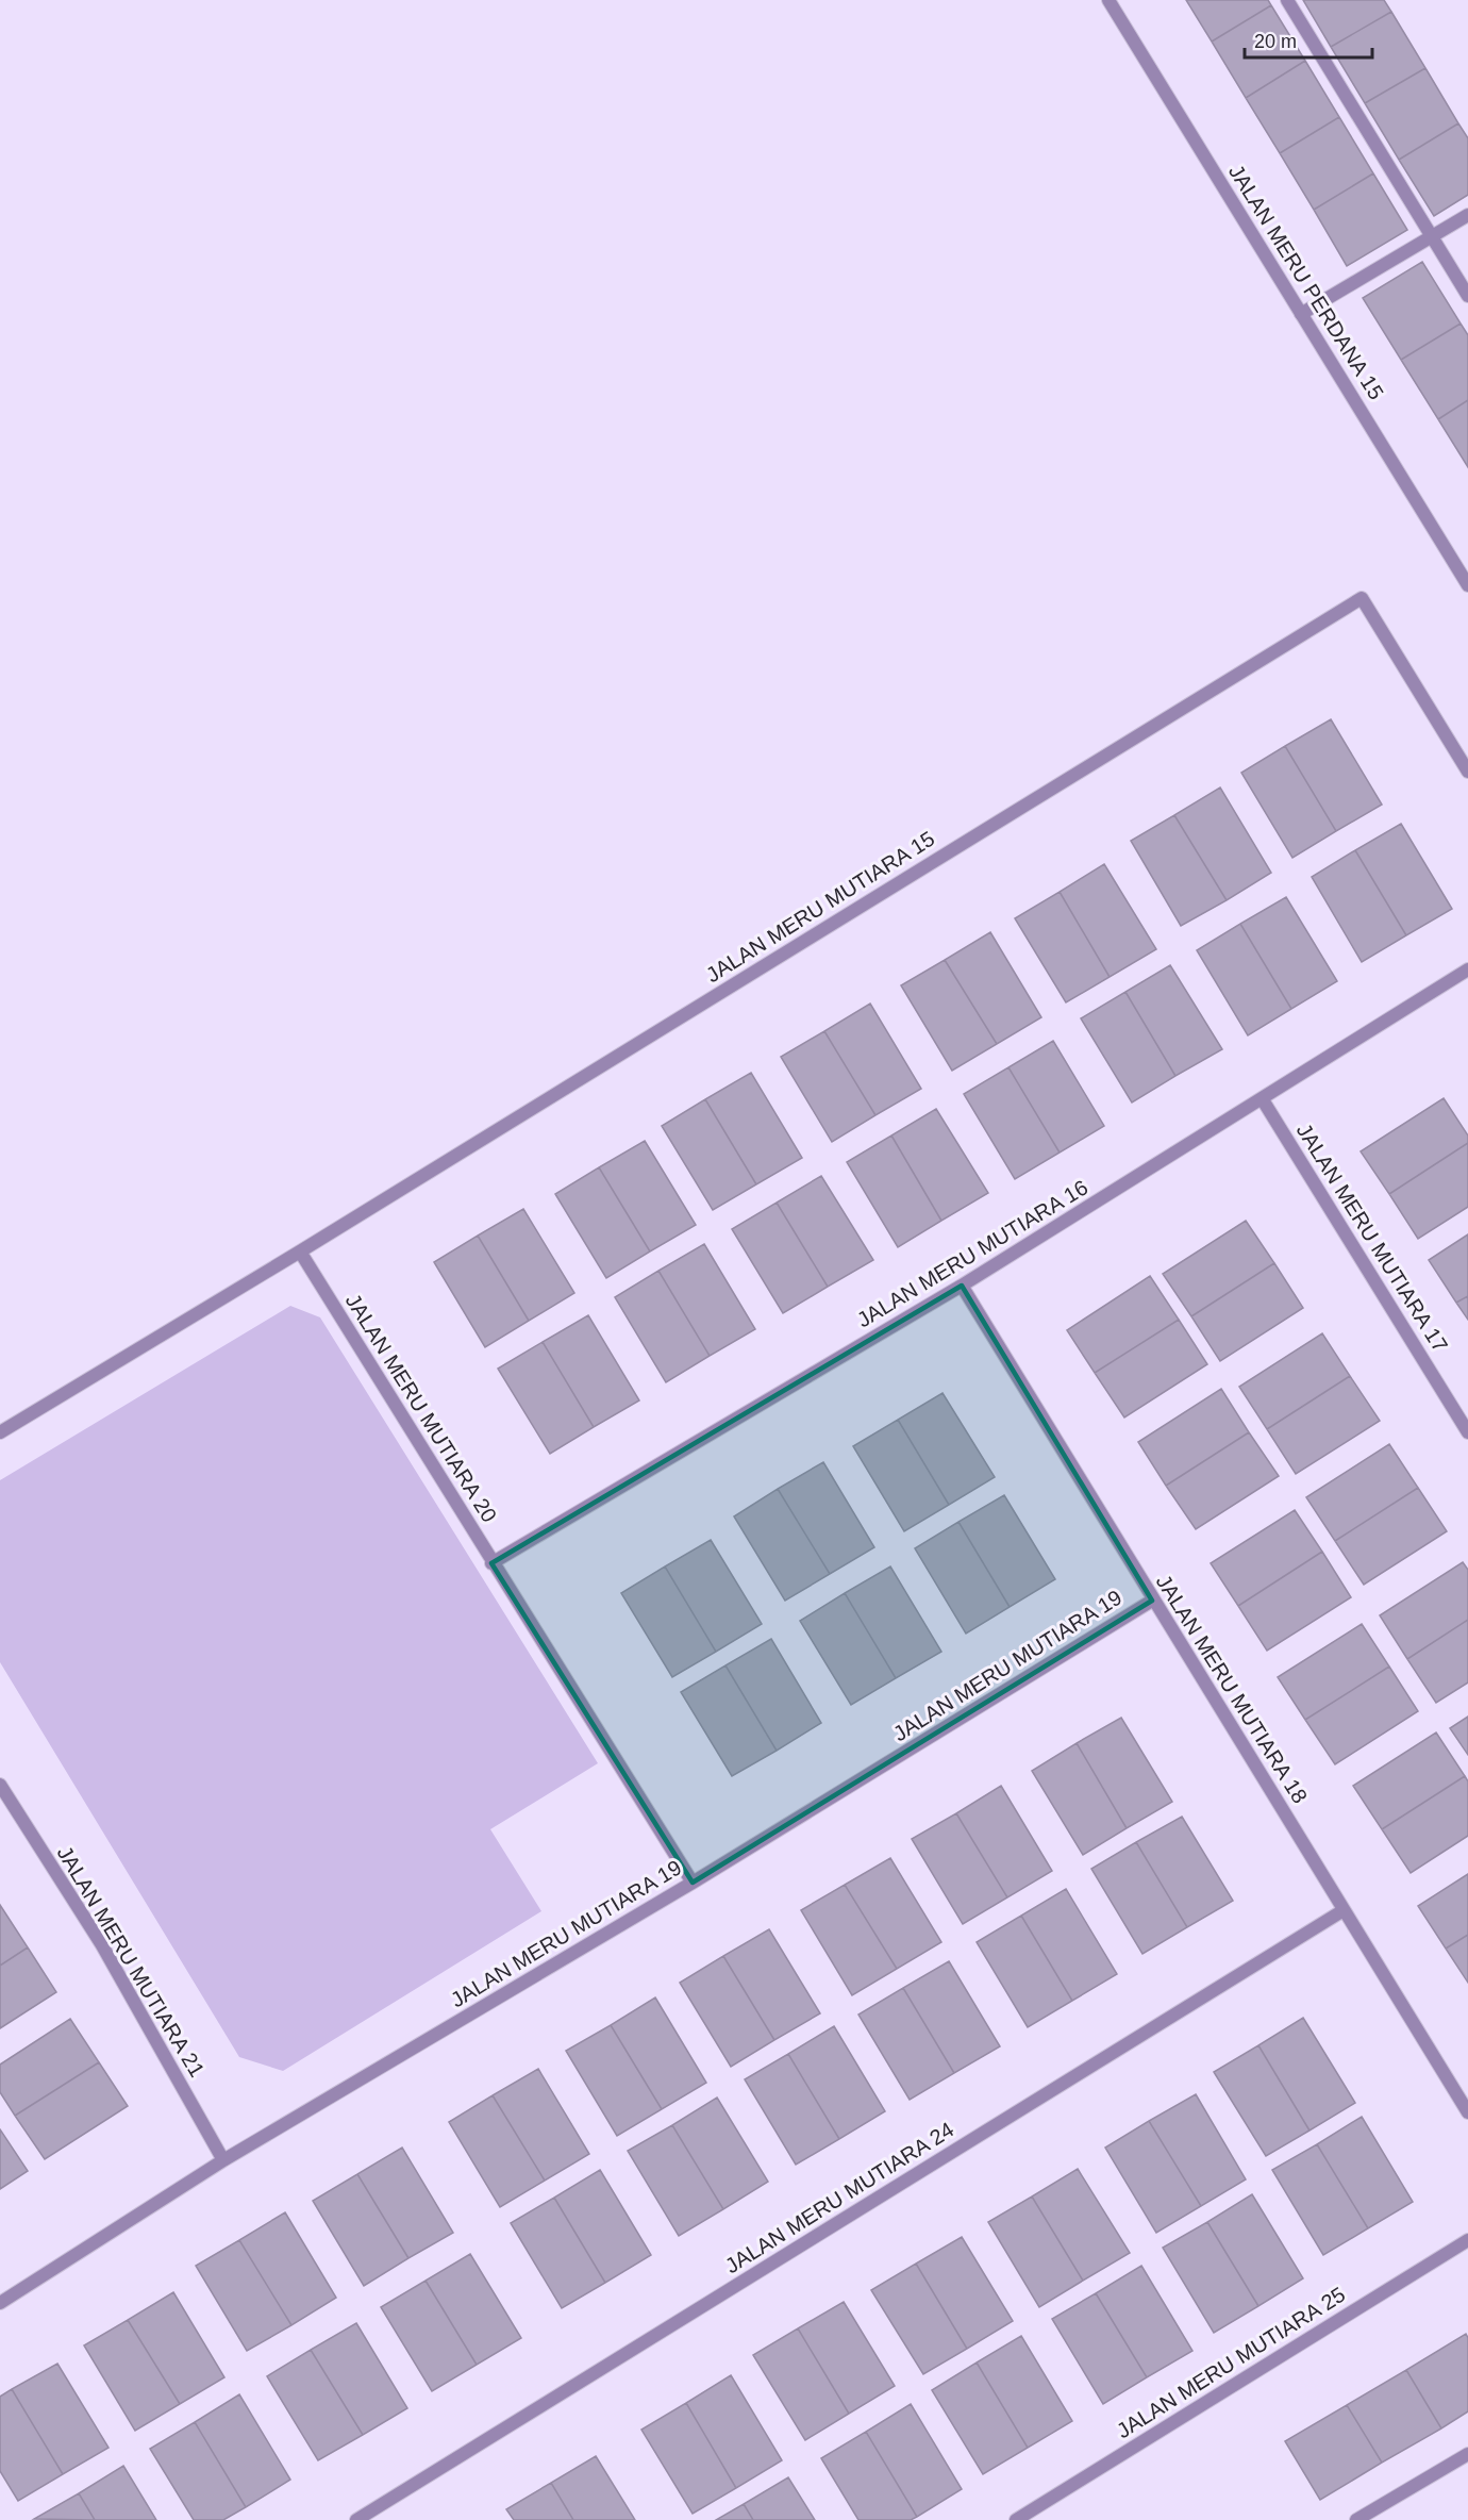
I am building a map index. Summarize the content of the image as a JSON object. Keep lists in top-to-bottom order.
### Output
{
  "streets": {
    "street": [
      "JALAN MERU PERDANA 15",
      "JALAN MERU MUTIARA 15",
      "JALAN MERU MUTIARA 17",
      "JALAN MERU MUTIARA 16",
      "JALAN MERU MUTIARA 20",
      "JALAN MERU MUTIARA 19",
      "JALAN MERU MUTIARA 18",
      "JALAN MERU MUTIARA 21",
      "JALAN MERU MUTIARA 24",
      "JALAN MERU MUTIARA 25"
    ]
  },
  "crossings": [
    ["JALAN MERU MUTIARA 15", "JALAN MERU MUTIARA 20"],
    ["JALAN MERU MUTIARA 17", "JALAN MERU MUTIARA 16"],
    ["JALAN MERU MUTIARA 16", "JALAN MERU MUTIARA 20"],
    ["JALAN MERU MUTIARA 16", "JALAN MERU MUTIARA 18"],
    ["JALAN MERU MUTIARA 20", "JALAN MERU MUTIARA 19"],
    ["JALAN MERU MUTIARA 19", "JALAN MERU MUTIARA 18"],
    ["JALAN MERU MUTIARA 19", "JALAN MERU MUTIARA 21"],
    ["JALAN MERU MUTIARA 18", "JALAN MERU MUTIARA 24"]
  ],
  "scale_bar": "20 m"
}
